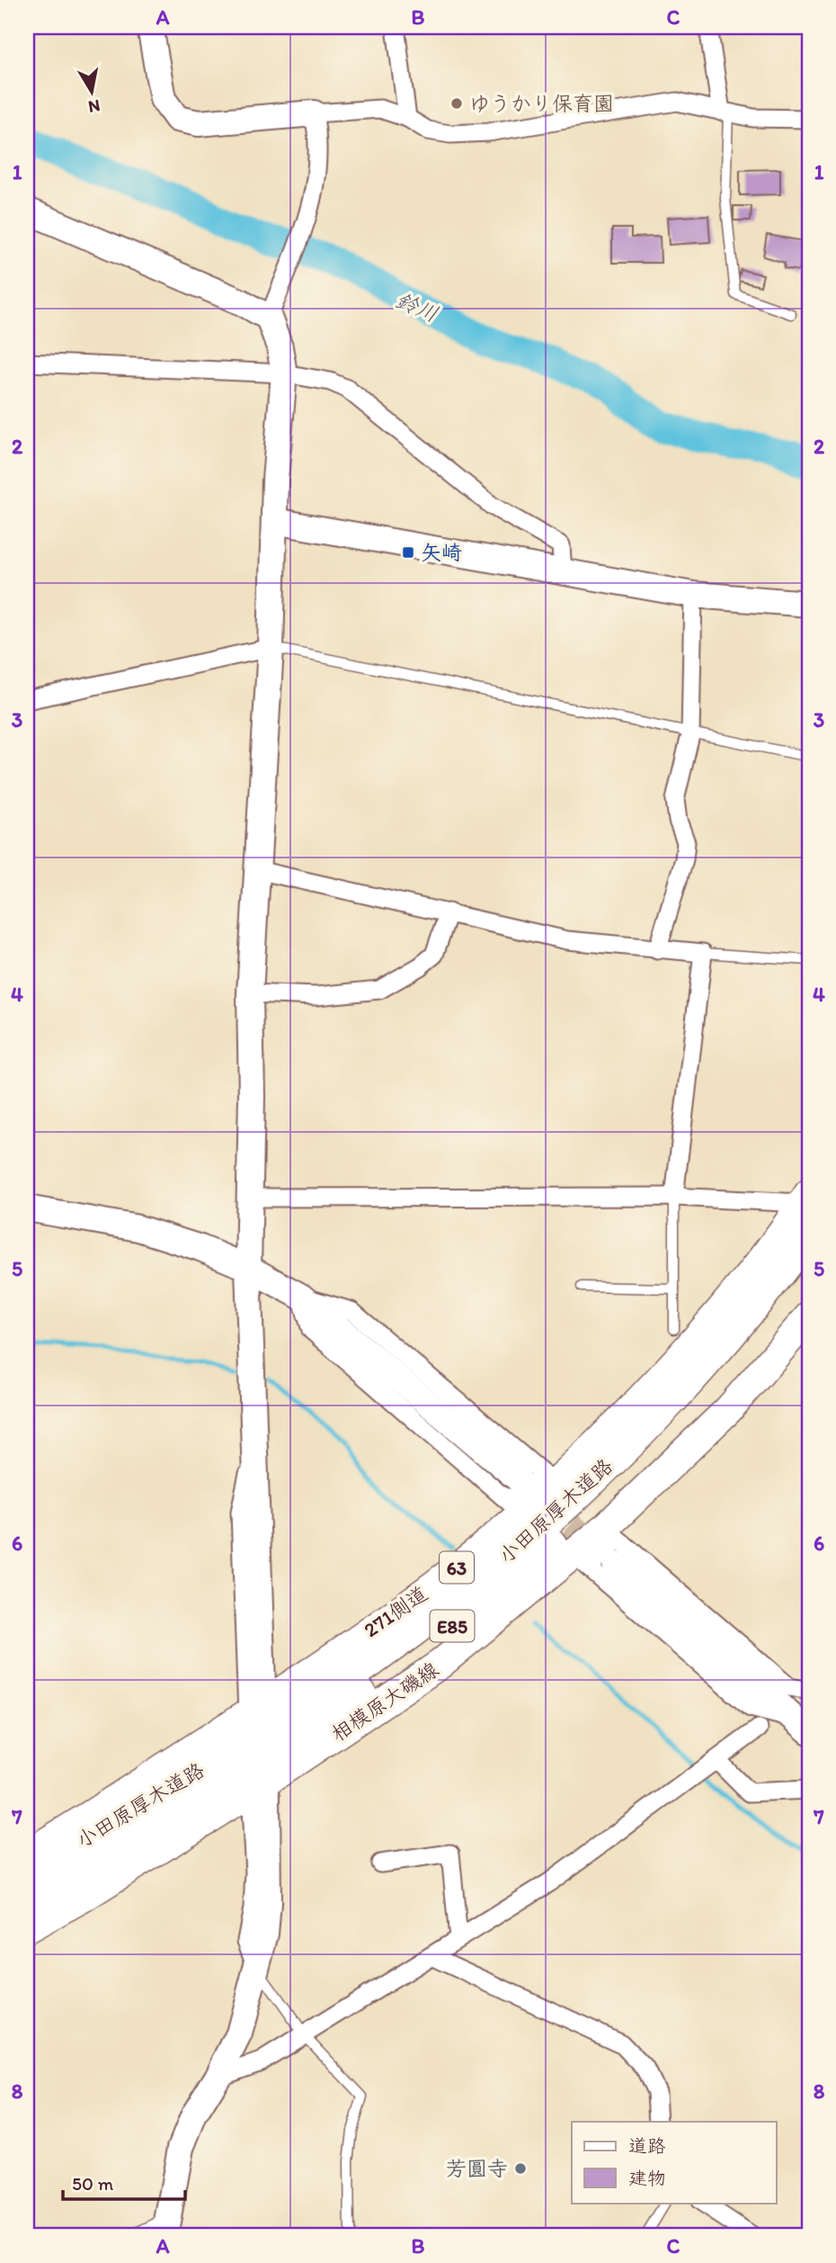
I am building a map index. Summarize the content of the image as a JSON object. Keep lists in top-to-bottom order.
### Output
{
  "streets": {
    "highway": ["小田原厚木道路", "E85"],
    "main road": ["63", "271側道", "相模原大磯線"]
  },
  "water": ["鈴川"],
  "places": {
    "other": ["ゆうかり保育園", "芳圓寺"],
    "transit": ["矢崎"]
  },
  "legend": ["道路", "建物"],
  "scale_bar": "50 m",
  "north": "bottom",
  "grid": {
    "columns": ["A", "B", "C"],
    "rows": [
      "1",
      "2",
      "3",
      "4",
      "5",
      "6",
      "7",
      "8"
    ]
  }
}
